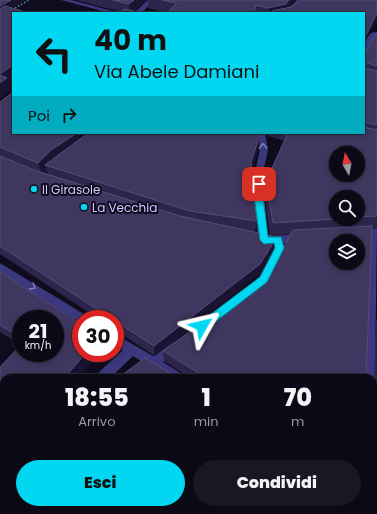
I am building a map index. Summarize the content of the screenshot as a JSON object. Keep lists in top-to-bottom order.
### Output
{
  "places": ["Il Girasole", "La Vecchia"],
  "north": "top",
  "page": {
    "turn": ["40 m", "Via Abele Damiani"],
    "then": "Poi",
    "speed": "21 km/h",
    "limit": "30",
    "eta": [
      "18:55",
      "Arrivo",
      "1",
      "min",
      "70",
      "m"
    ],
    "buttons": ["Esci", "Condividi"]
  }
}
